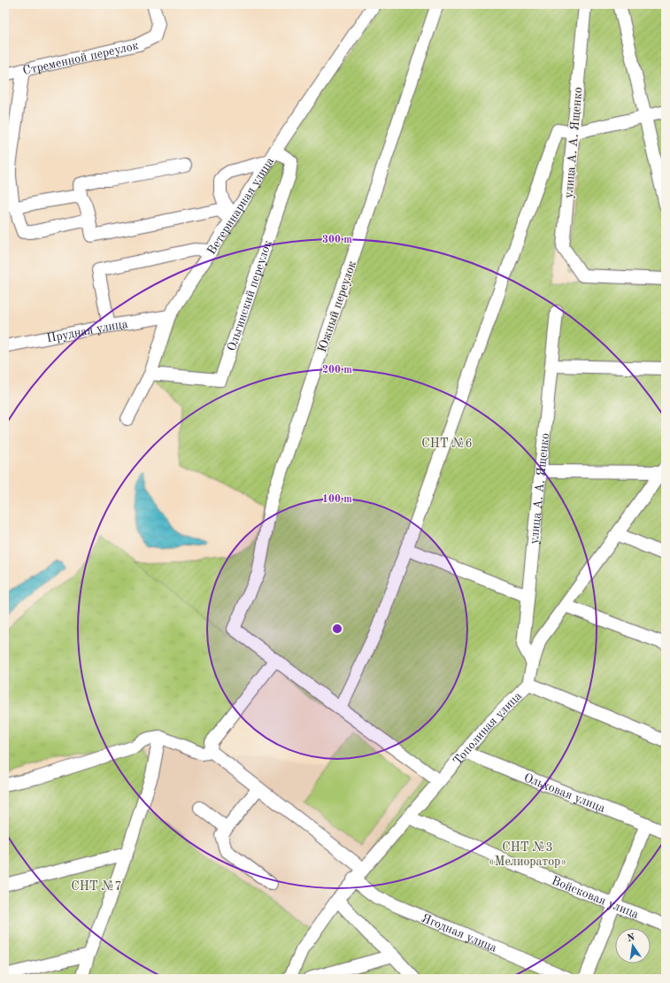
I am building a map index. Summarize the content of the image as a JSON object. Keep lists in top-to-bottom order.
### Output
{
  "streets": {
    "street": [
      "Стременной переулок",
      "улица А. А. Ященко",
      "Ветеринарная улица",
      "Ольгинский переулок",
      "Южный переулок",
      "Прудная улица",
      "Тополиная улица",
      "Ольховая улица",
      "Войсковая улица",
      "Ягодная улица"
    ]
  },
  "crossings": [
    ["улица А. А. Ященко", "Тополиная улица"],
    ["Ветеринарная улица", "Ольгинский переулок"],
    ["Ветеринарная улица", "Прудная улица"],
    ["Тополиная улица", "Ольховая улица"],
    ["Тополиная улица", "Войсковая улица"],
    ["Тополиная улица", "Ягодная улица"]
  ],
  "parks": ["СНТ №6", "СНТ №3 «Мелиоратор»", "СНТ №7"],
  "north": "top",
  "rings": ["300 m", "200 m", "100 m"]
}
